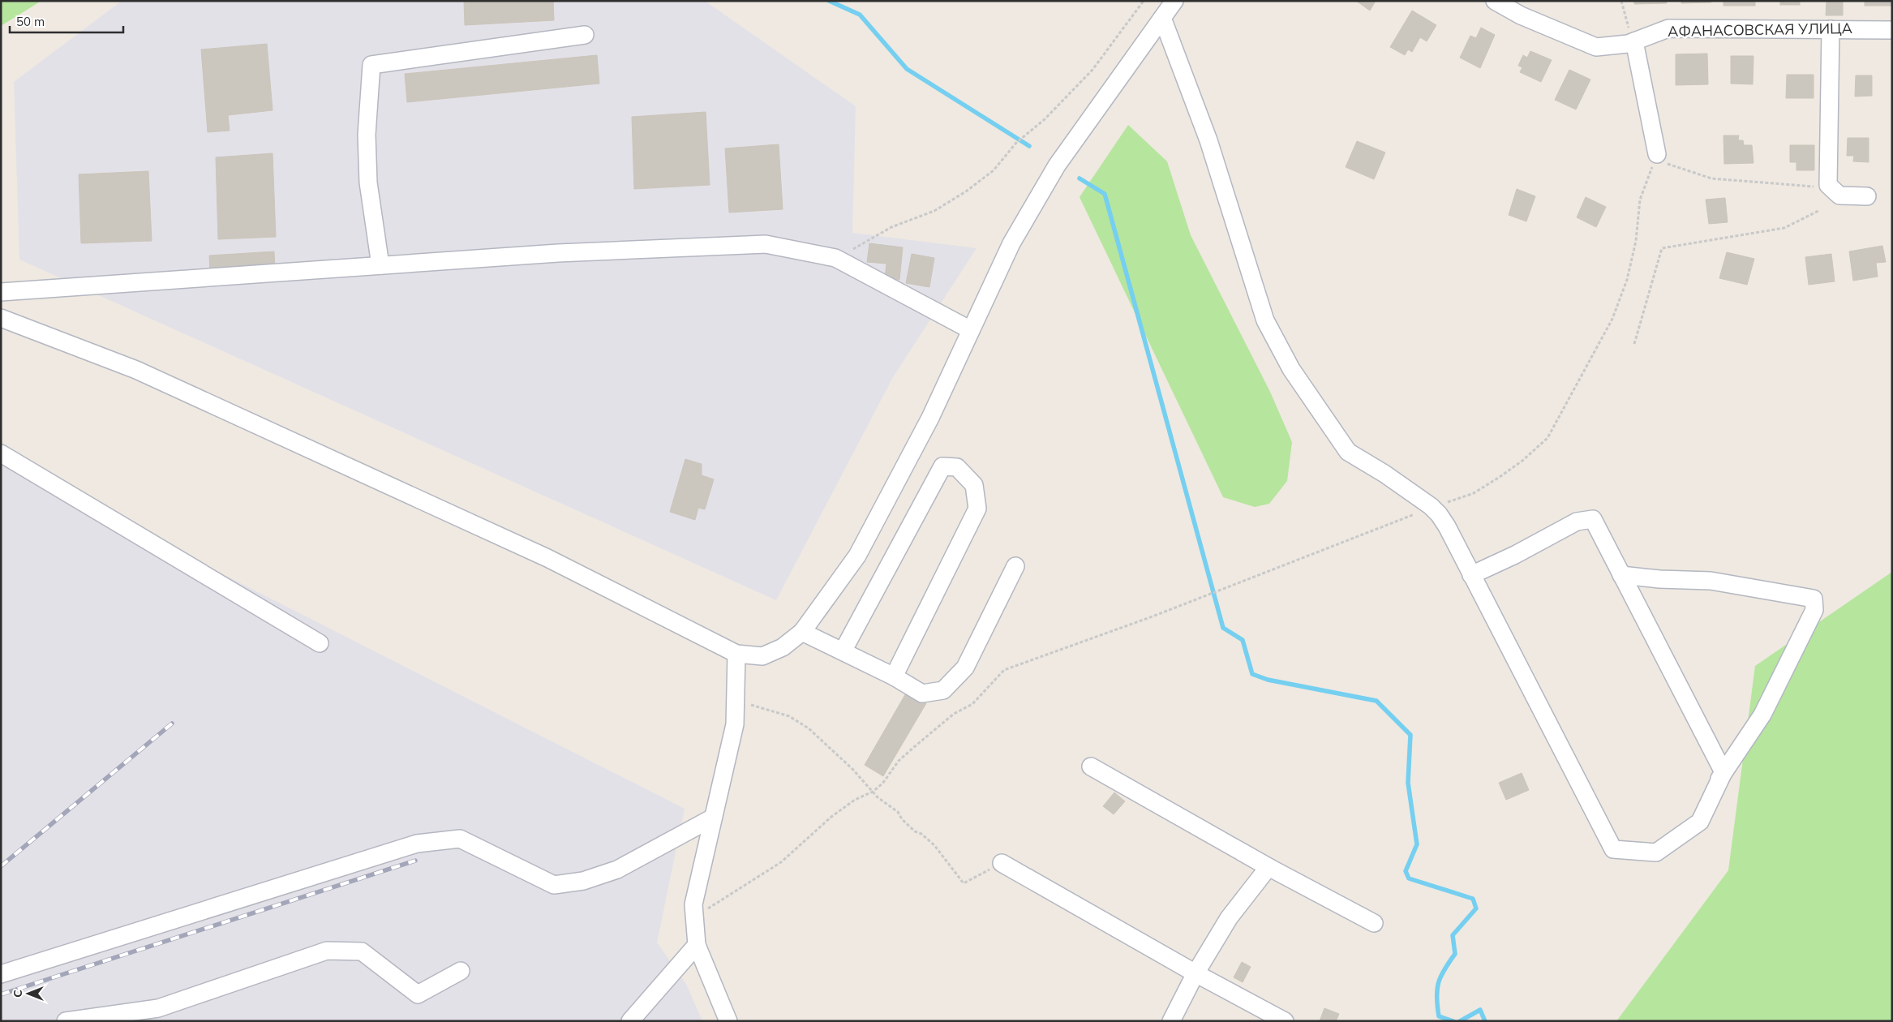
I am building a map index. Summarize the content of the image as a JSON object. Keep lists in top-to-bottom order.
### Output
{
  "streets": {
    "street": ["АФАНАСОВСКАЯ УЛИЦА"]
  },
  "scale_bar": "50 m",
  "north": "left"
}
